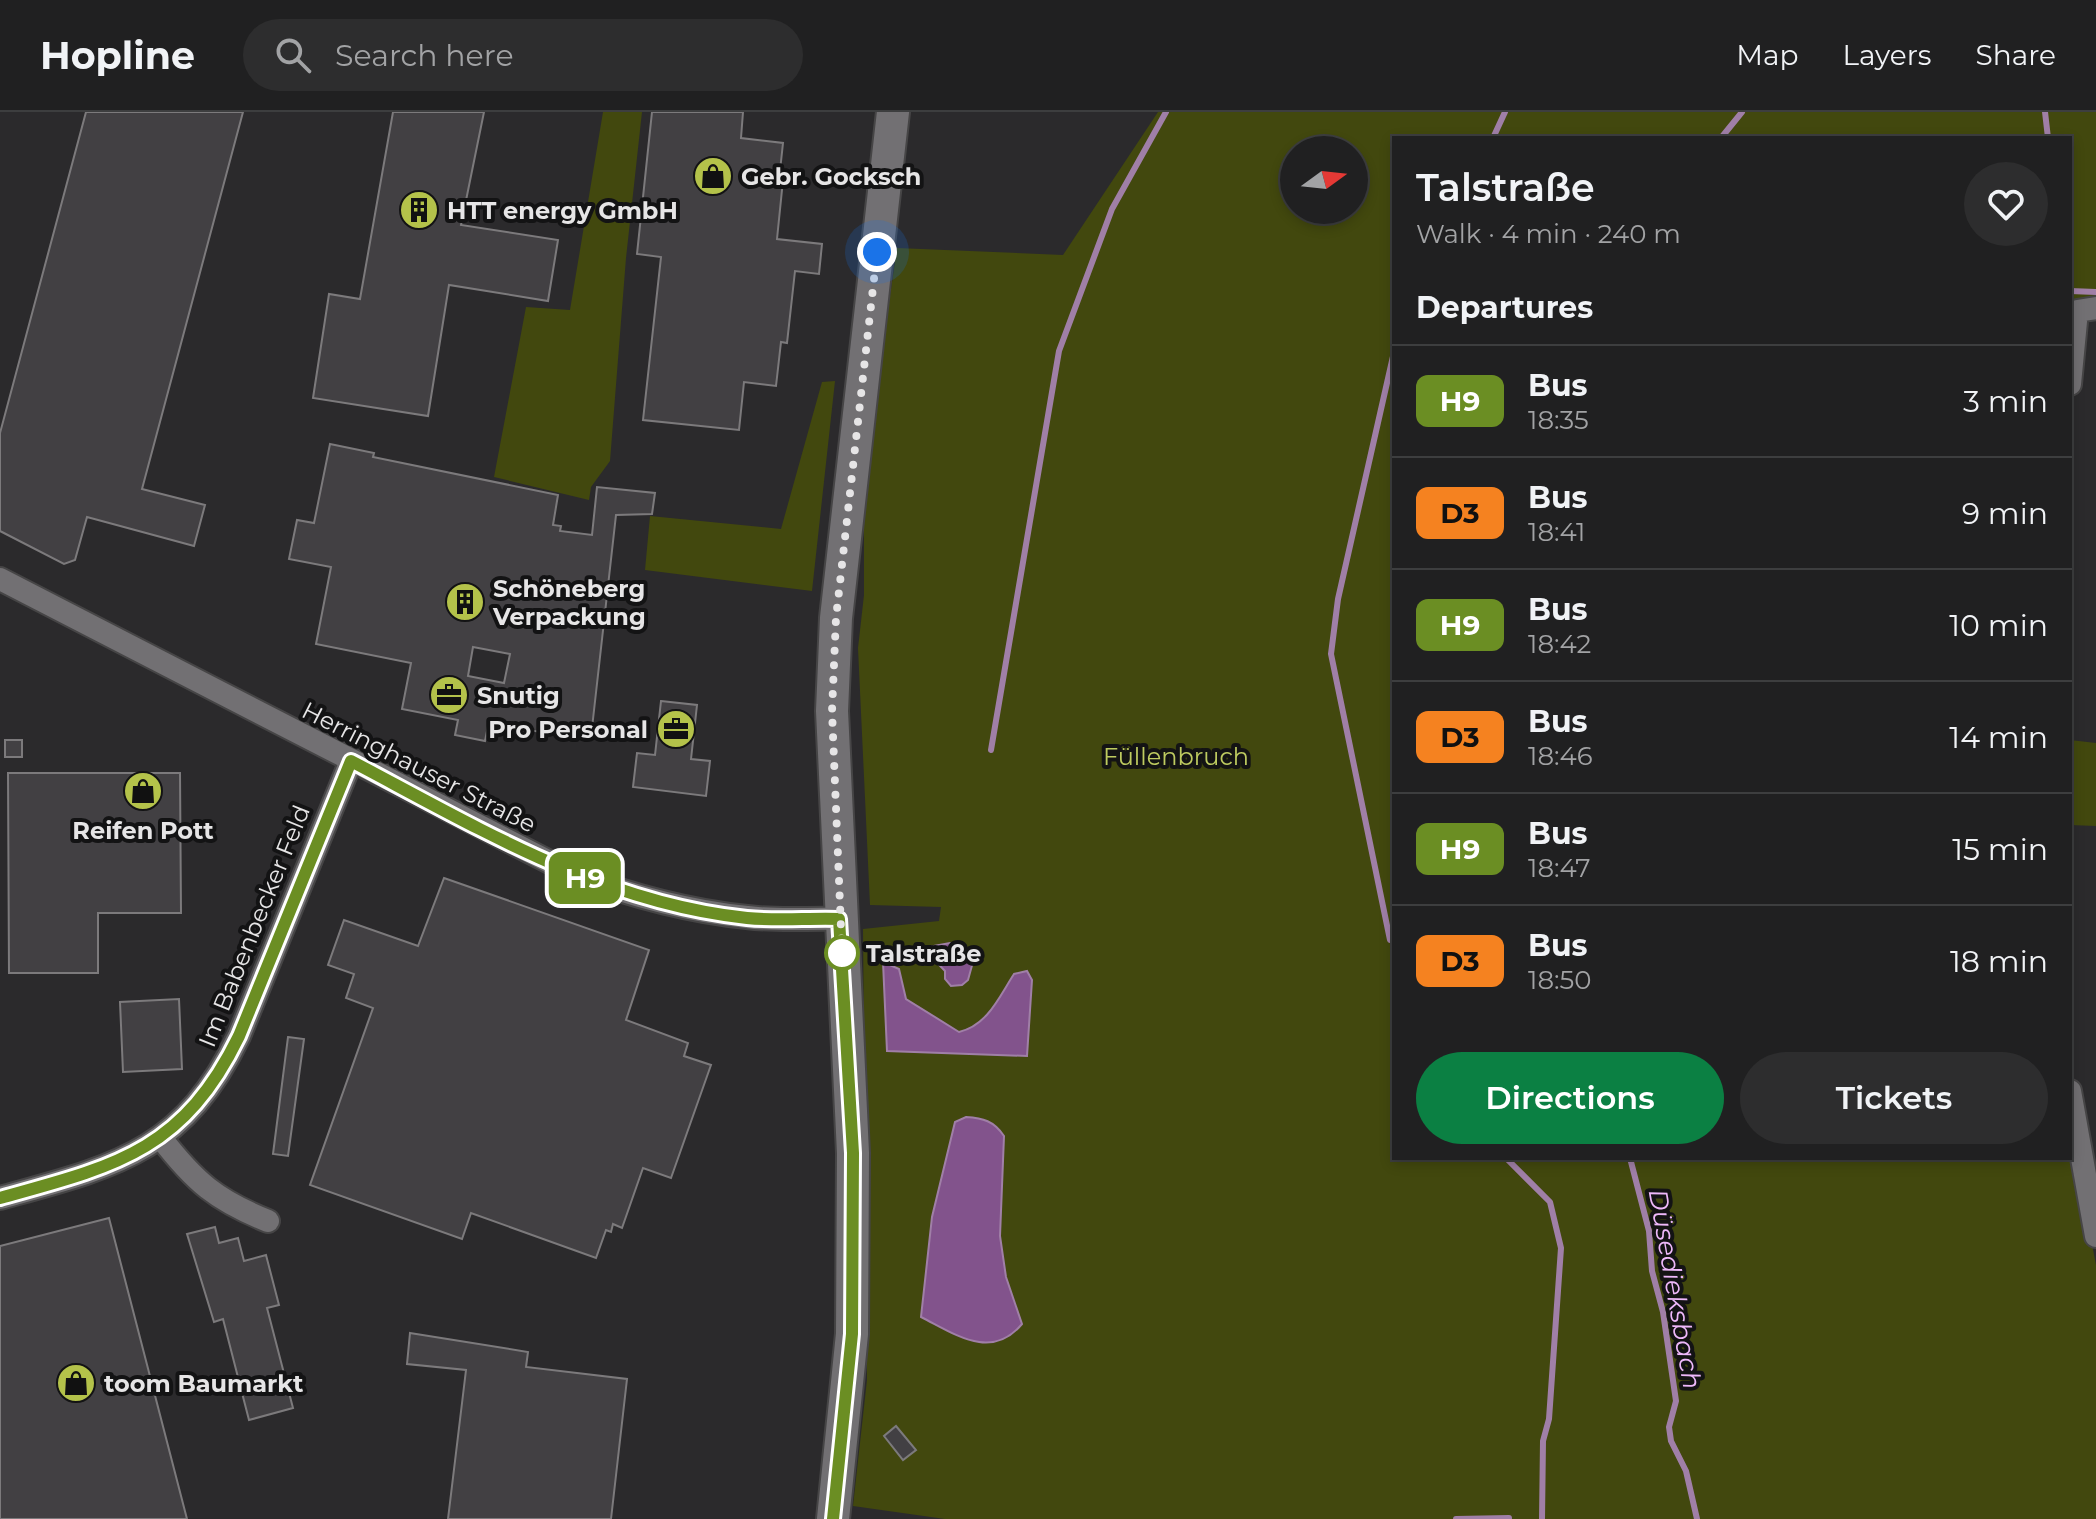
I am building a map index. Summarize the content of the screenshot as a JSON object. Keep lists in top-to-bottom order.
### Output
{
  "streets": {
    "street": ["Herringhauser Straße", "Im Babenbecker Feld"]
  },
  "crossings": [
    ["Herringhauser Straße", "Im Babenbecker Feld"]
  ],
  "water": ["Düsedieksbach"],
  "parks": ["Füllenbruch"],
  "places": {
    "shop": ["Gebr. Gocksch", "Reifen Pott", "toom Baumarkt"],
    "building": ["HTT energy GmbH", "Schöneberg Verpackung"],
    "office": ["Snutig", "Pro Personal"],
    "other": ["Talstraße"]
  },
  "lines": ["bus line H9"],
  "north": "right",
  "page": {
    "header": "Hopline",
    "search": "Search here",
    "nav": ["Map", "Layers", "Share"],
    "on_map": "H9",
    "heading": [
      ["Talstraße", "Walk · 4 min · 240 m"],
      "Departures"
    ],
    "list": [
      {
        "mark": "H9",
        "name": "Bus",
        "note": "18:35",
        "value": "3 min"
      },
      {
        "mark": "D3",
        "name": "Bus",
        "note": "18:41",
        "value": "9 min"
      },
      {
        "mark": "H9",
        "name": "Bus",
        "note": "18:42",
        "value": "10 min"
      },
      {
        "mark": "D3",
        "name": "Bus",
        "note": "18:46",
        "value": "14 min"
      },
      {
        "mark": "H9",
        "name": "Bus",
        "note": "18:47",
        "value": "15 min"
      },
      {
        "mark": "D3",
        "name": "Bus",
        "note": "18:50",
        "value": "18 min"
      }
    ],
    "buttons": ["Directions", "Tickets"]
  }
}
